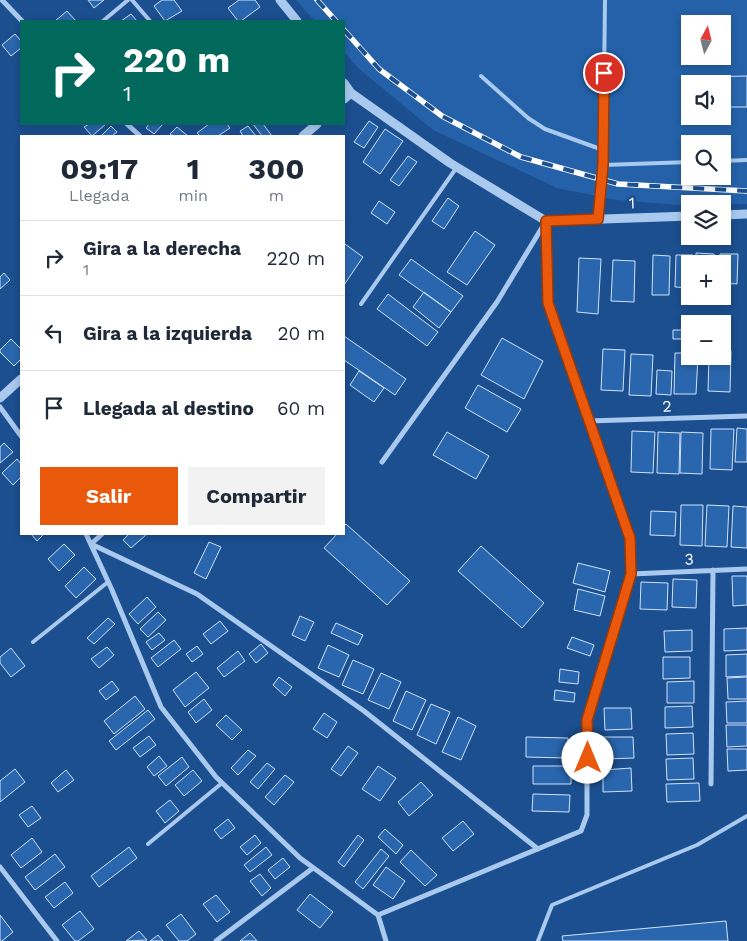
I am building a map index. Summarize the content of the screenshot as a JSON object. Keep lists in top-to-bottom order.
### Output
{
  "streets": {
    "street": ["1", "2", "3"]
  },
  "north": "top",
  "page": {
    "map_buttons": ["+", "−"],
    "turn": ["220 m", "1"],
    "eta": [
      "09:17",
      "Llegada",
      "1",
      "min",
      "300",
      "m"
    ],
    "list": [
      {
        "name": "Gira a la derecha",
        "note": "1",
        "value": "220 m"
      },
      {
        "name": "Gira a la izquierda",
        "value": "20 m"
      },
      {
        "name": "Llegada al destino",
        "value": "60 m"
      }
    ],
    "buttons": ["Salir", "Compartir"]
  }
}
